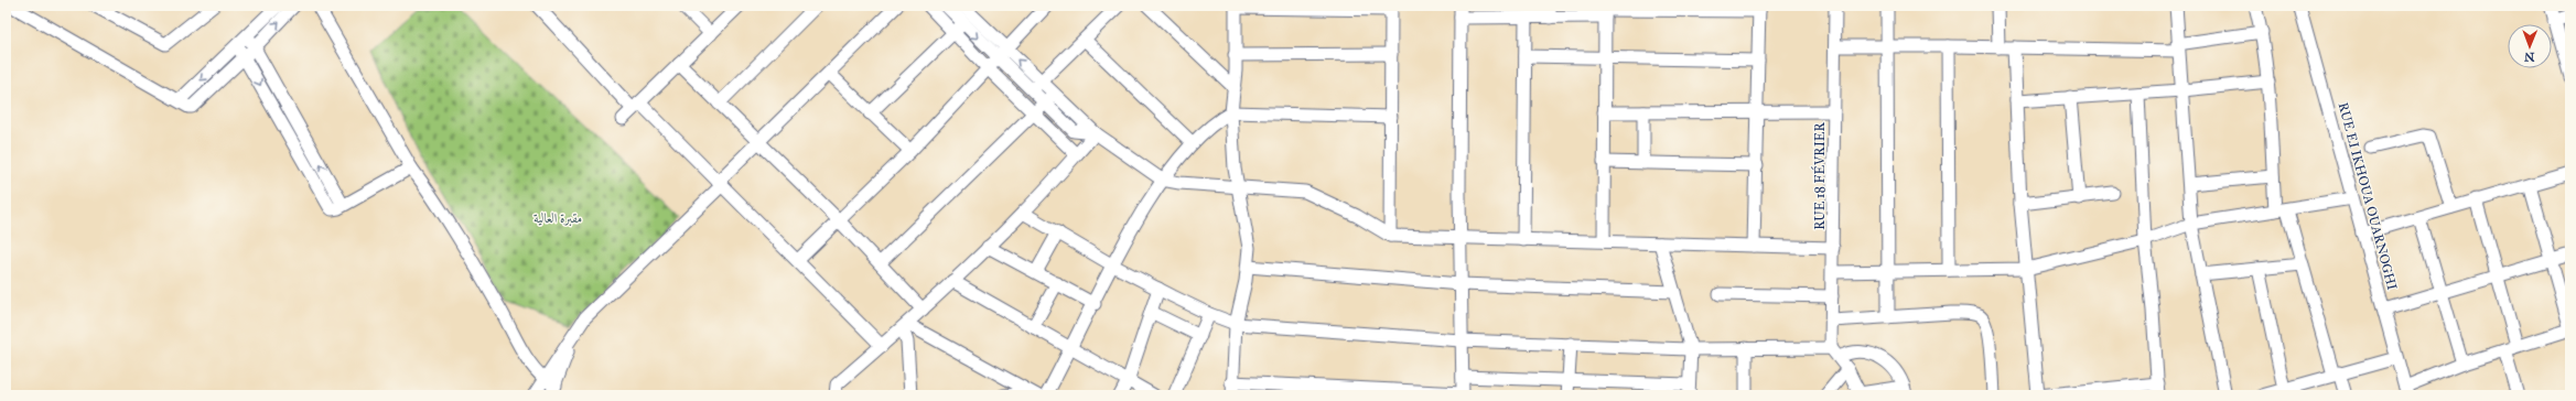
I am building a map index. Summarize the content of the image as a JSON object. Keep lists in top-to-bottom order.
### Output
{
  "streets": {
    "street": ["RUE 18 FÉVRIER", "RUE EI IKHOUA OUARNOGHI"]
  },
  "parks": ["مقبرة العالية"],
  "north": "bottom"
}
